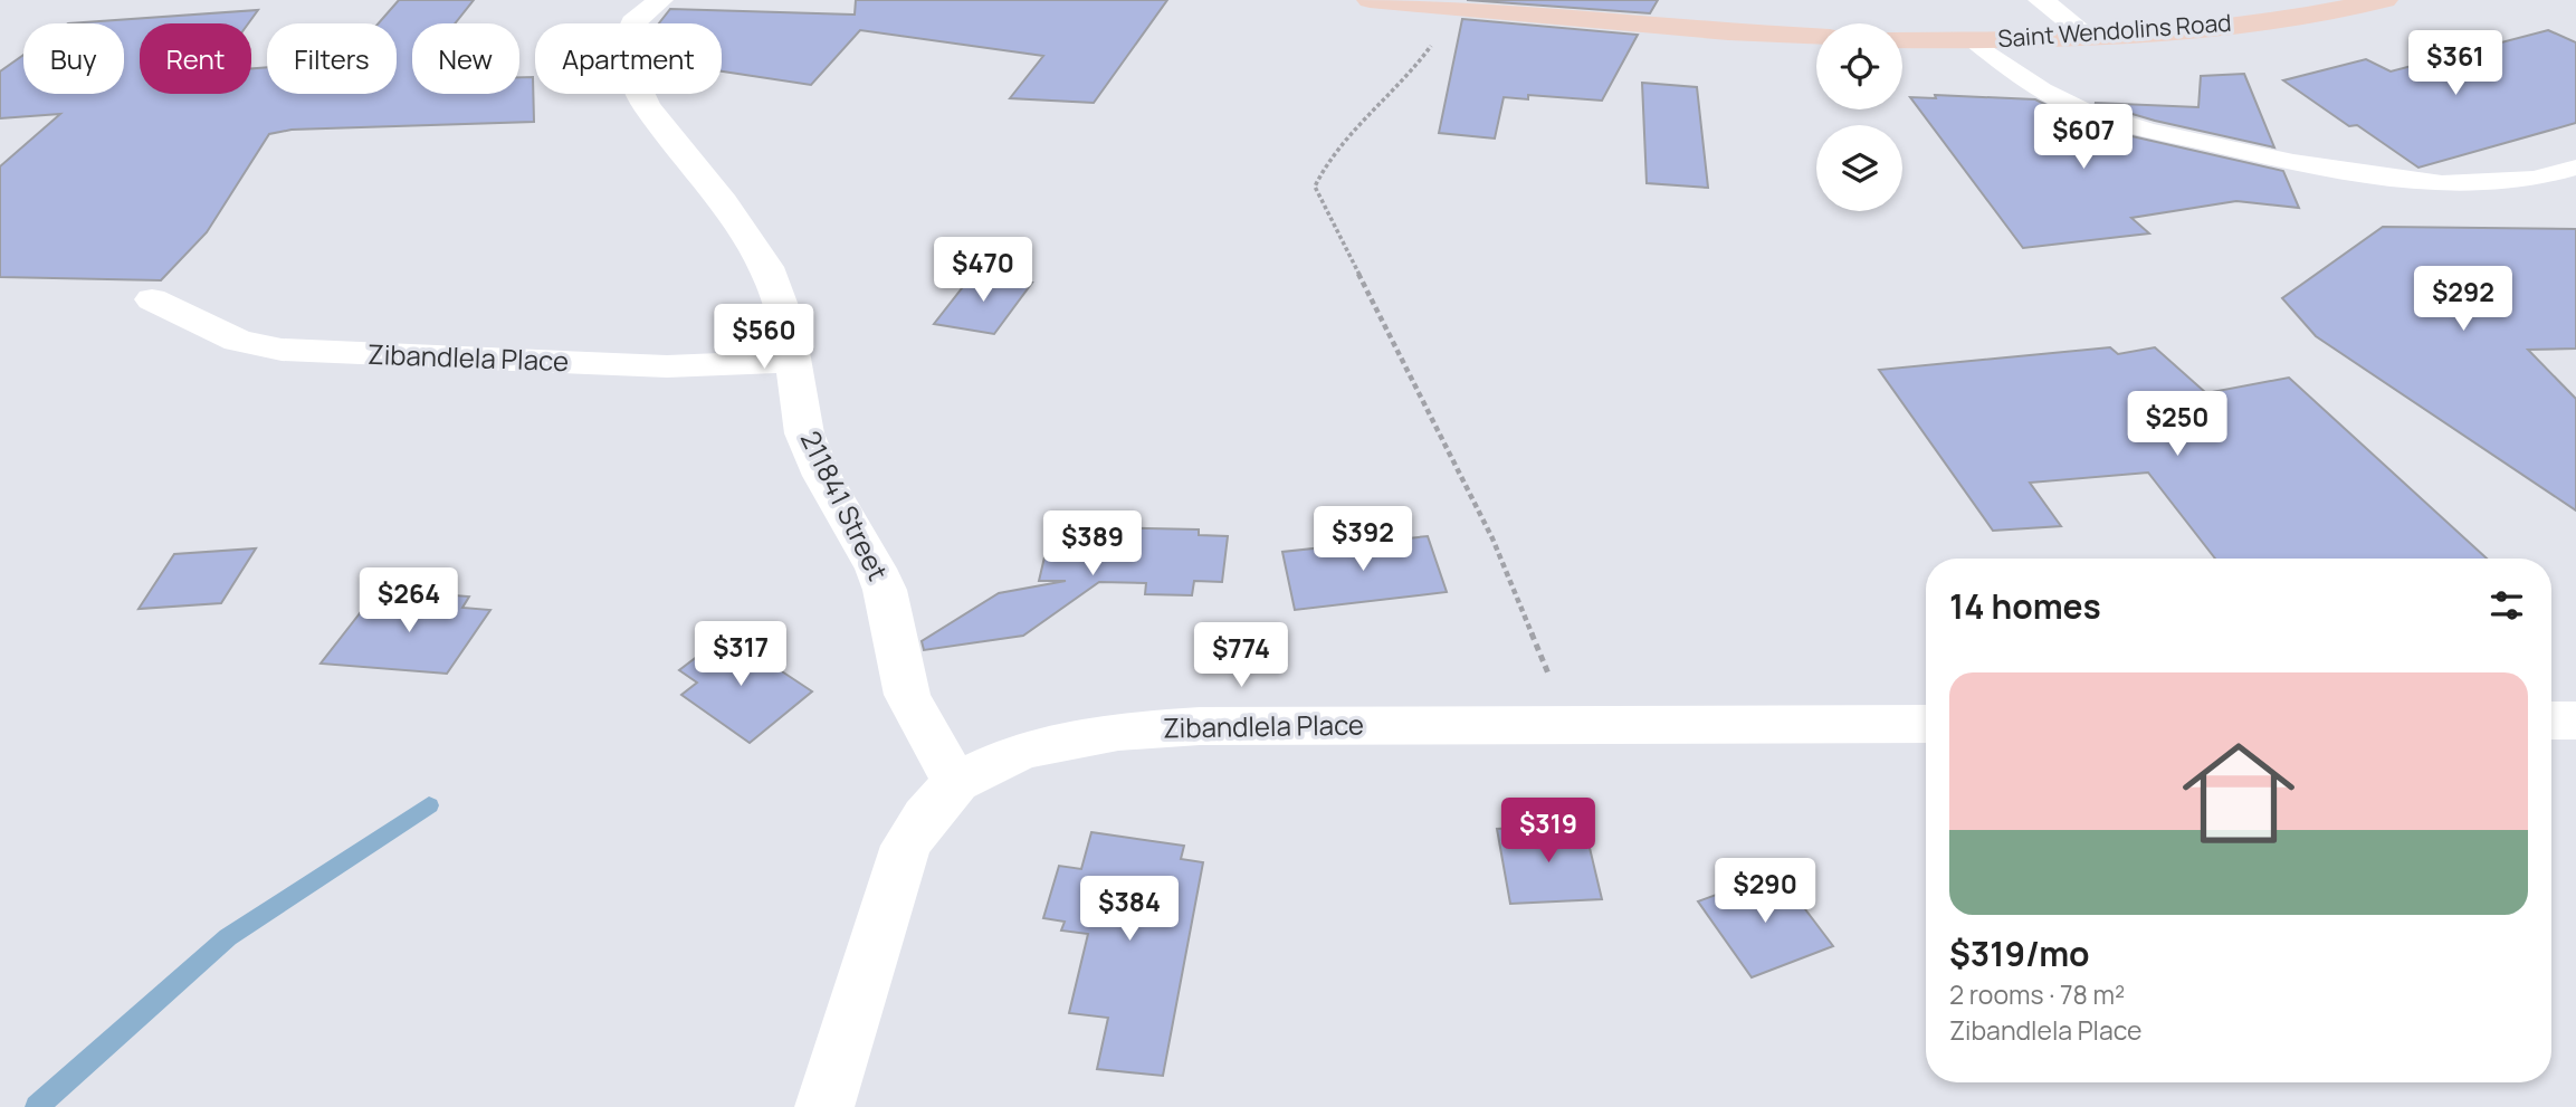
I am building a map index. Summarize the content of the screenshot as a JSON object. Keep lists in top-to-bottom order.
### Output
{
  "streets": {
    "street": ["Saint Wendolins Road", "Zibandlela Place", "211841 Street"]
  },
  "crossings": [
    ["Zibandlela Place", "211841 Street"]
  ],
  "page": {
    "chip": [
      "Buy",
      "Rent",
      "Filters",
      "New",
      "Apartment"
    ],
    "price": [
      "$361",
      "$607",
      "$470",
      "$292",
      "$560",
      "$250",
      "$392",
      "$389",
      "$264",
      "$317",
      "$774",
      "$319",
      "$290",
      "$384"
    ],
    "heading": "14 homes",
    "list": [
      {
        "name": "$319/mo",
        "note": "2 rooms · 78 m² · Zibandlela Place"
      }
    ]
  }
}
